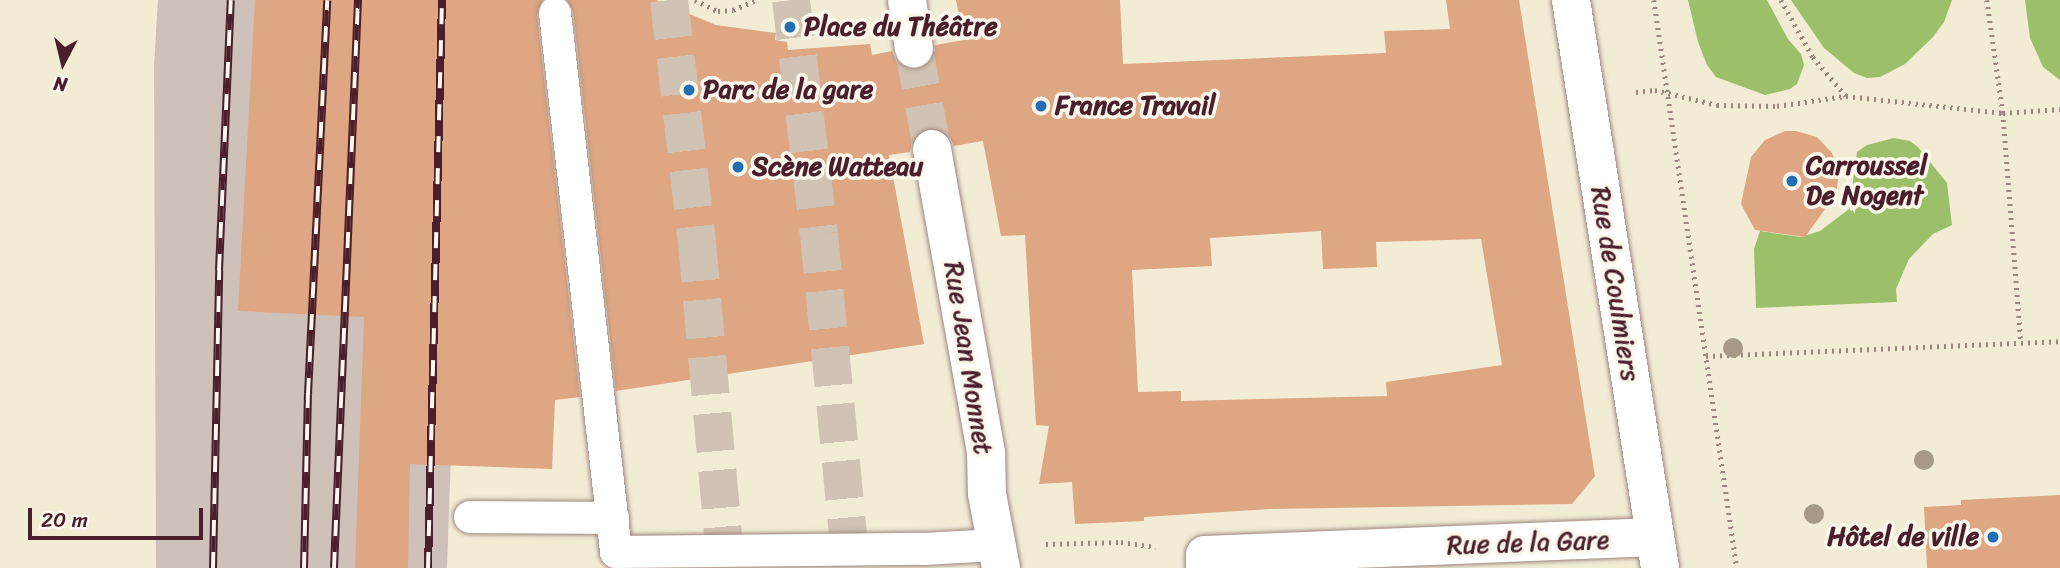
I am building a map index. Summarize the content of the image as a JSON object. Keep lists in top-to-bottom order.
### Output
{
  "streets": {
    "street": ["Rue de Coulmiers", "Rue Jean Monnet", "Rue de la Gare"]
  },
  "crossings": [
    ["Rue de Coulmiers", "Rue de la Gare"]
  ],
  "places": [
    "Place du Théâtre",
    "Parc de la gare",
    "France Travail",
    "Scène Watteau",
    "Carroussel De Nogent",
    "Hôtel de ville"
  ],
  "scale_bar": "20 m",
  "north": "bottom"
}
